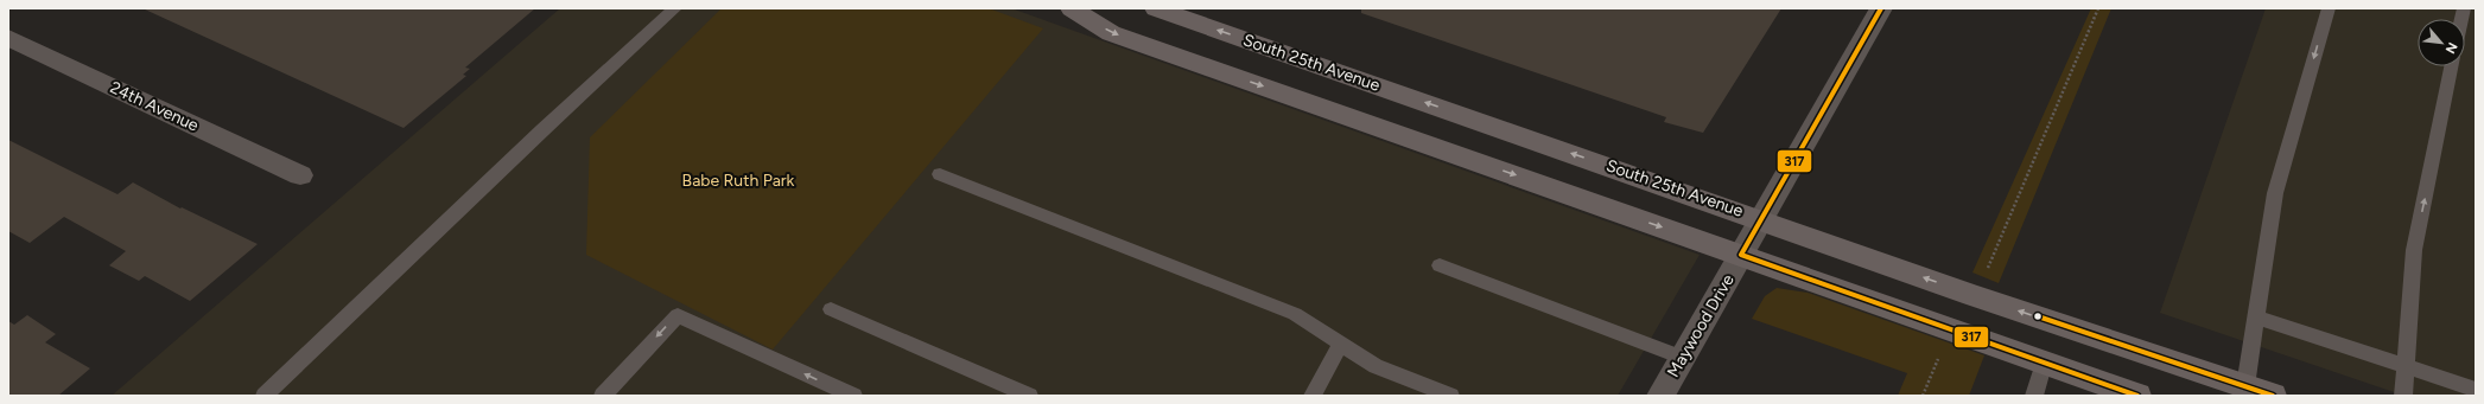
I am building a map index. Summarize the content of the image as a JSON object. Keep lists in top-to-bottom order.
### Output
{
  "streets": {
    "main road": ["South 25th Avenue"],
    "street": ["24th Avenue", "Maywood Drive"]
  },
  "crossings": [
    ["South 25th Avenue", "Maywood Drive"]
  ],
  "parks": ["Babe Ruth Park"],
  "lines": ["transit line 317"],
  "north": "bottom right"
}
